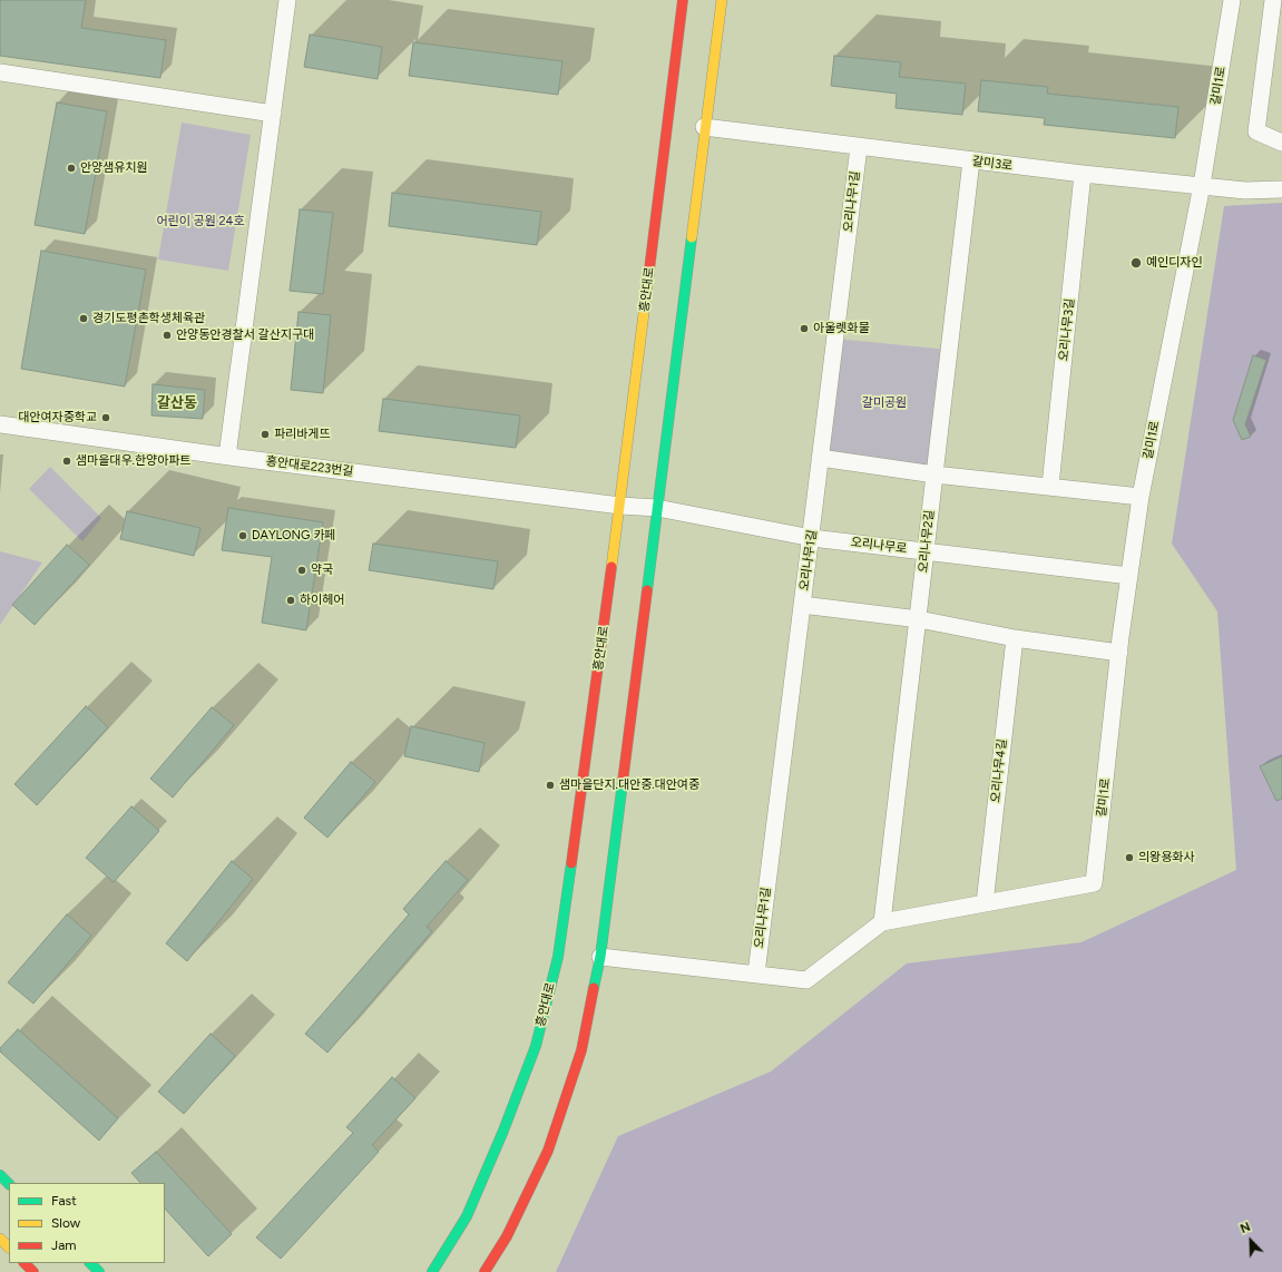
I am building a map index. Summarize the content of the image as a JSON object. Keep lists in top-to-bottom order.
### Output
{
  "streets": {
    "main road": ["흥안대로"],
    "street": [
      "갈미1로",
      "갈미3로",
      "오리나무1길",
      "오리나무3길",
      "흥안대로223번길",
      "오리나무2길",
      "오리나무로",
      "오리나무4길"
    ]
  },
  "crossings": [
    ["갈미1로", "갈미3로"],
    ["갈미1로", "오리나무로"],
    ["갈미1로", "오리나무4길"],
    ["갈미3로", "오리나무1길"],
    ["갈미3로", "오리나무3길"],
    ["갈미3로", "오리나무2길"],
    ["오리나무1길", "오리나무로"],
    ["흥안대로", "흥안대로223번길"],
    ["흥안대로223번길", "오리나무로"],
    ["오리나무2길", "오리나무로"]
  ],
  "districts": ["갈산동"],
  "parks": ["어린이 공원 24호", "갈미공원"],
  "places": [
    "안양샘유치원",
    "예인디자인",
    "경기도평촌학생체육관",
    "아울렛화물",
    "안양동안경찰서 갈산지구대",
    "대안여자중학교",
    "파리바게뜨",
    "샘마을대우.한양아파트",
    "DAYLONG 카페",
    "약국",
    "하이헤어",
    "샘마을단지.대안중.대안여중",
    "의왕용화사"
  ],
  "legend": ["Fast", "Slow", "Jam"],
  "north": "top left"
}
